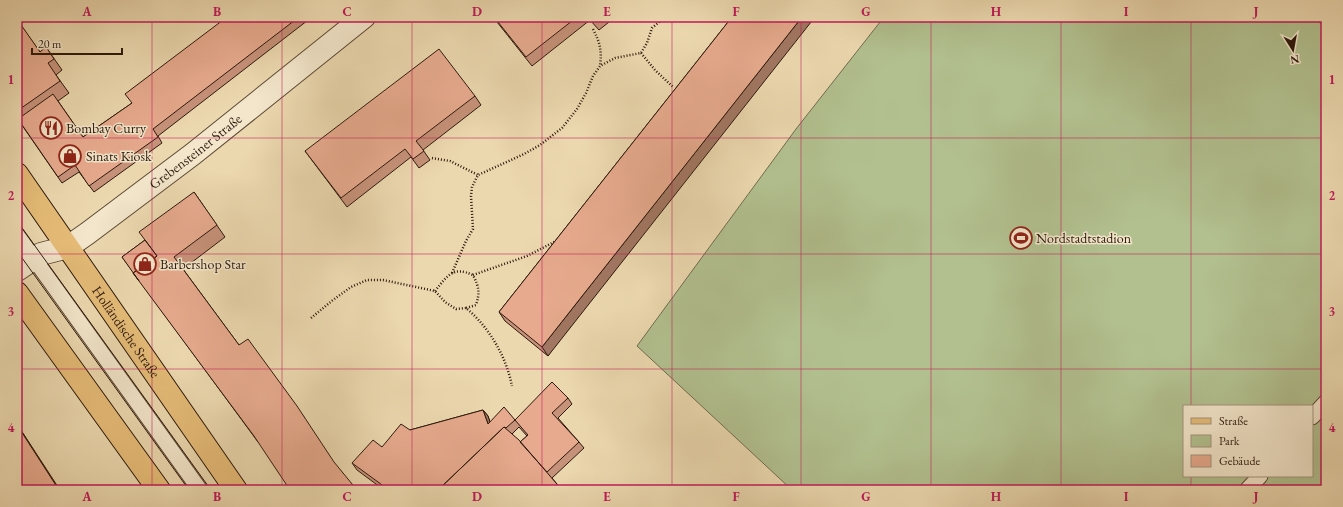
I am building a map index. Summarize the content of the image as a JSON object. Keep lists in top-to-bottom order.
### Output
{
  "streets": {
    "main road": ["Holländische Straße"],
    "street": ["Grebensteiner Straße"]
  },
  "crossings": [
    ["Grebensteiner Straße", "Holländische Straße"]
  ],
  "places": {
    "restaurant": ["Bombay Curry"],
    "shop": ["Sinats Kiosk", "Barbershop Star"],
    "sports": ["Nordstadtstadion"]
  },
  "legend": ["Straße", "Park", "Gebäude"],
  "scale_bar": "20 m",
  "north": "bottom",
  "grid": {
    "columns": [
      "A",
      "B",
      "C",
      "D",
      "E",
      "F",
      "G",
      "H",
      "I",
      "J"
    ],
    "rows": [
      "1",
      "2",
      "3",
      "4"
    ]
  }
}
